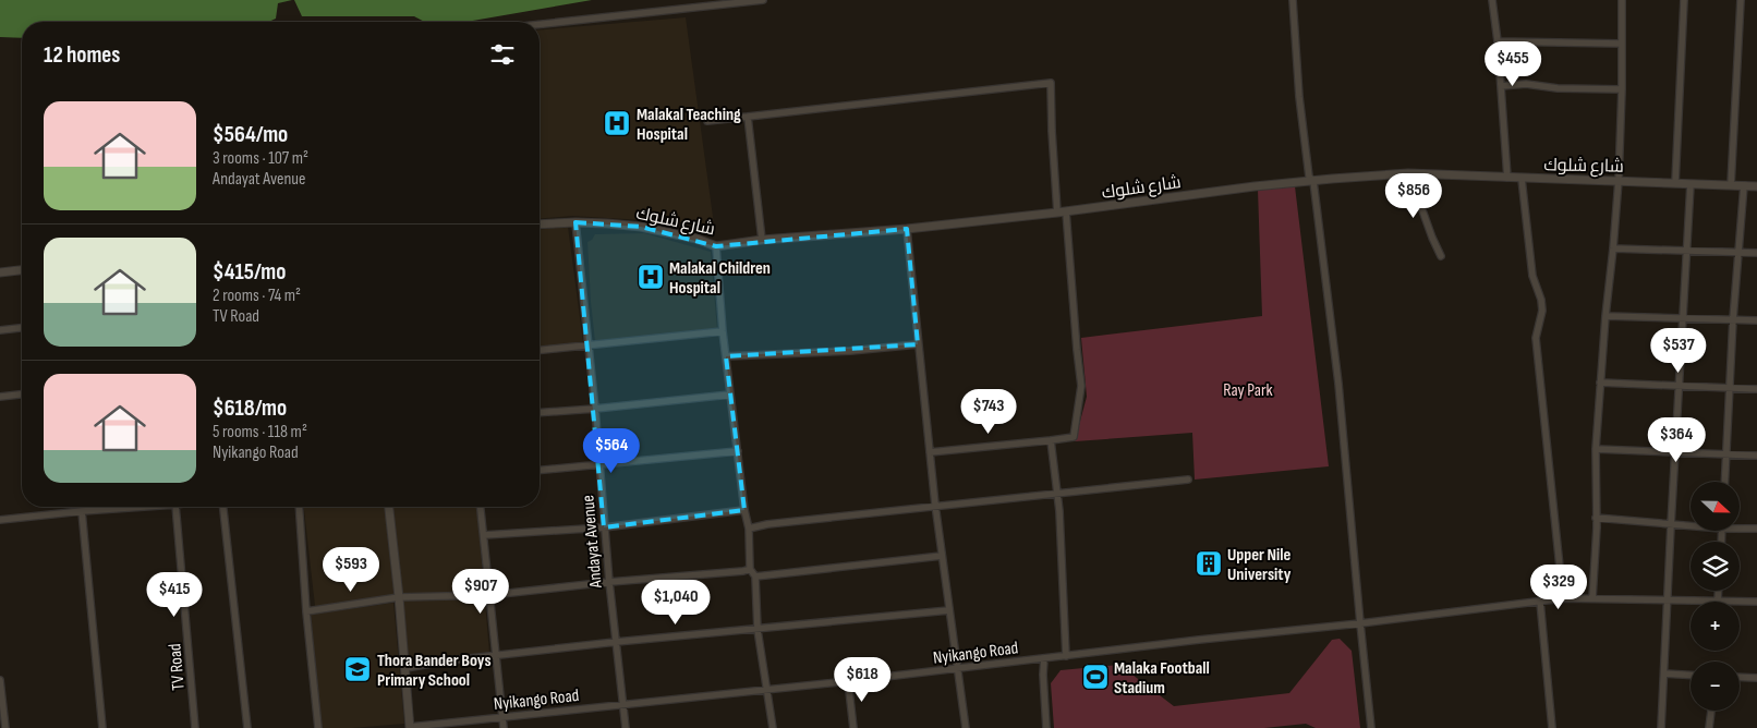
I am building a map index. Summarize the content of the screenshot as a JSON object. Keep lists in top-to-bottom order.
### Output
{
  "streets": {
    "street": [
      "شارع شلوك",
      "Andayat Avenue",
      "Nyikango Road",
      "TV Road"
    ]
  },
  "crossings": [
    ["شارع شلوك", "Andayat Avenue"],
    ["Andayat Avenue", "Nyikango Road"]
  ],
  "parks": ["Ray Park"],
  "places": {
    "hospital": ["Malakal Teaching Hospital", "Malakal Children Hospital"],
    "building": ["Upper Nile University"],
    "school or university": ["Thora Bander Boys Primary School"],
    "sports": ["Malaka Football Stadium"]
  },
  "north": "right",
  "page": {
    "heading": "12 homes",
    "price": [
      "$455",
      "$856",
      "$537",
      "$743",
      "$364",
      "$564",
      "$593",
      "$329",
      "$907",
      "$415",
      "$1,040",
      "$618"
    ],
    "list": [
      {
        "name": "$564/mo",
        "note": "3 rooms · 107 m² · Andayat Avenue"
      },
      {
        "name": "$415/mo",
        "note": "2 rooms · 74 m² · TV Road"
      },
      {
        "name": "$618/mo",
        "note": "5 rooms · 118 m² · Nyikango Road"
      }
    ],
    "map_buttons": ["+", "−"]
  }
}
